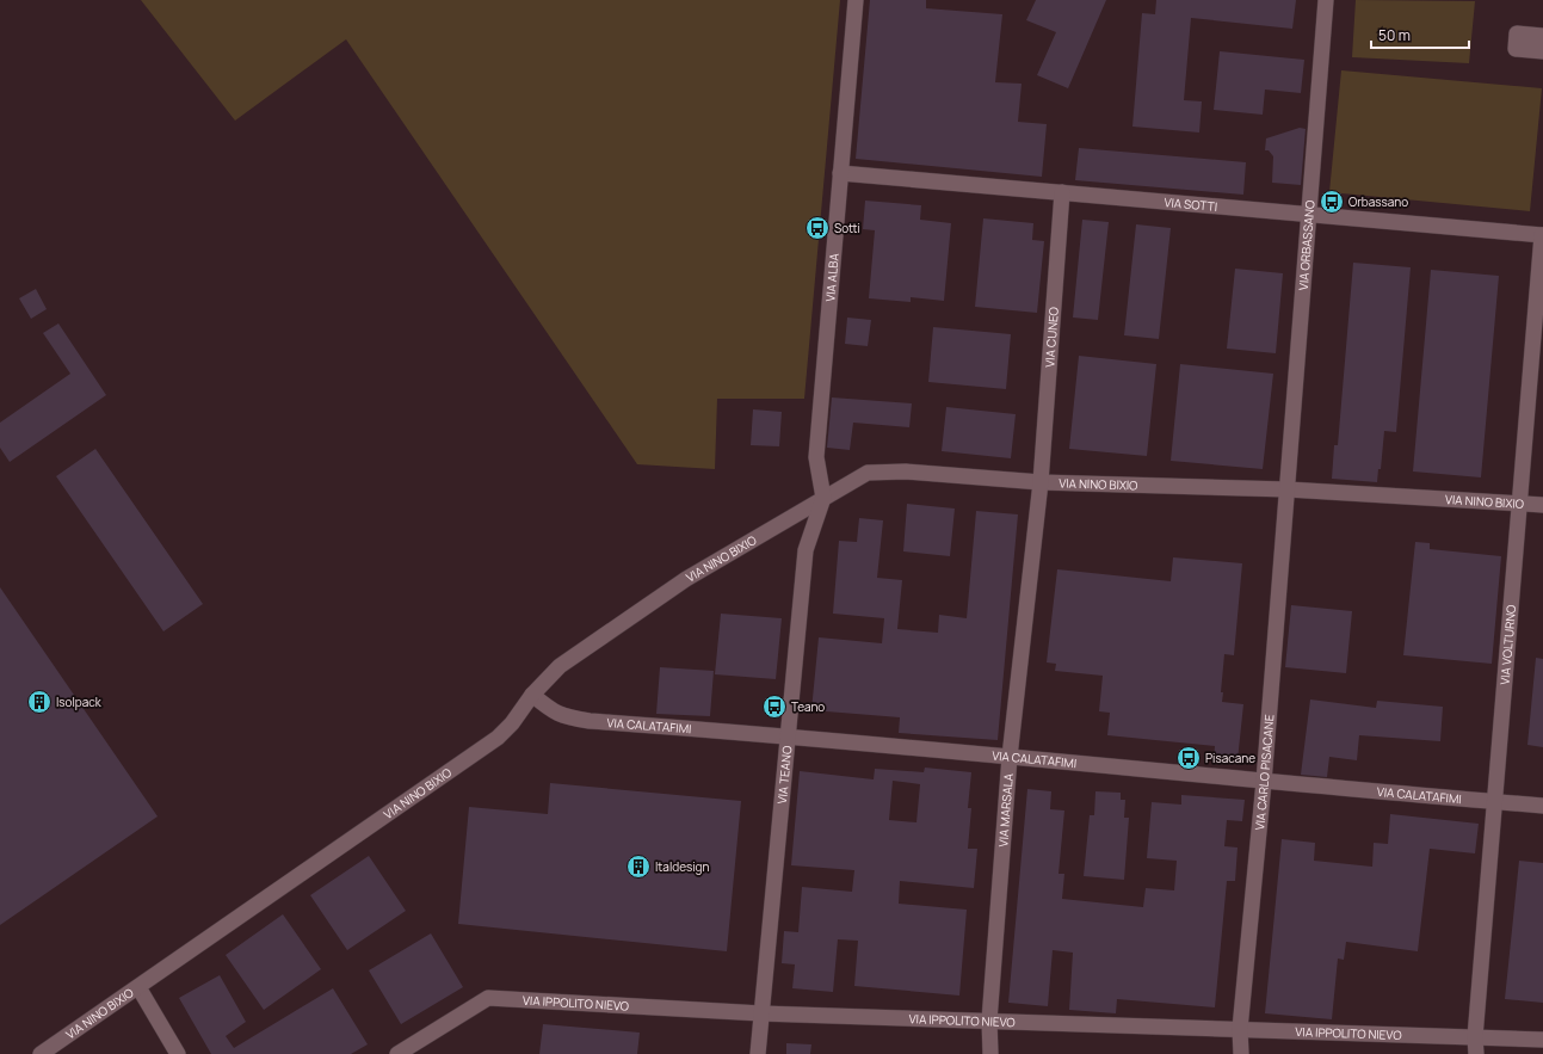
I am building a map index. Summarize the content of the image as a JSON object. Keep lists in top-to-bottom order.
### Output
{
  "streets": {
    "street": [
      "VIA SOTTI",
      "VIA ORBASSANO",
      "VIA ALBA",
      "VIA CUNEO",
      "VIA NINO BIXIO",
      "VIA VOLTURNO",
      "VIA CALATAFIMI",
      "VIA CARLO PISACANE",
      "VIA TEANO",
      "VIA MARSALA",
      "VIA IPPOLITO NIEVO"
    ]
  },
  "crossings": [
    ["VIA SOTTI", "VIA ORBASSANO"],
    ["VIA SOTTI", "VIA ALBA"],
    ["VIA SOTTI", "VIA CUNEO"],
    ["VIA SOTTI", "VIA VOLTURNO"],
    ["VIA ORBASSANO", "VIA NINO BIXIO"],
    ["VIA ORBASSANO", "VIA CARLO PISACANE"],
    ["VIA ALBA", "VIA NINO BIXIO"],
    ["VIA ALBA", "VIA TEANO"],
    ["VIA CUNEO", "VIA NINO BIXIO"],
    ["VIA CUNEO", "VIA MARSALA"],
    ["VIA NINO BIXIO", "VIA VOLTURNO"],
    ["VIA NINO BIXIO", "VIA CALATAFIMI"],
    ["VIA NINO BIXIO", "VIA CARLO PISACANE"],
    ["VIA NINO BIXIO", "VIA TEANO"],
    ["VIA NINO BIXIO", "VIA MARSALA"],
    ["VIA VOLTURNO", "VIA CALATAFIMI"],
    ["VIA VOLTURNO", "VIA IPPOLITO NIEVO"],
    ["VIA CALATAFIMI", "VIA CARLO PISACANE"],
    ["VIA CALATAFIMI", "VIA TEANO"],
    ["VIA CALATAFIMI", "VIA MARSALA"],
    ["VIA CARLO PISACANE", "VIA IPPOLITO NIEVO"],
    ["VIA TEANO", "VIA IPPOLITO NIEVO"],
    ["VIA MARSALA", "VIA IPPOLITO NIEVO"]
  ],
  "places": {
    "bus stop": [
      "Orbassano",
      "Sotti",
      "Teano",
      "Pisacane"
    ],
    "building": ["Isolpack", "Italdesign"]
  },
  "scale_bar": "50 m"
}
